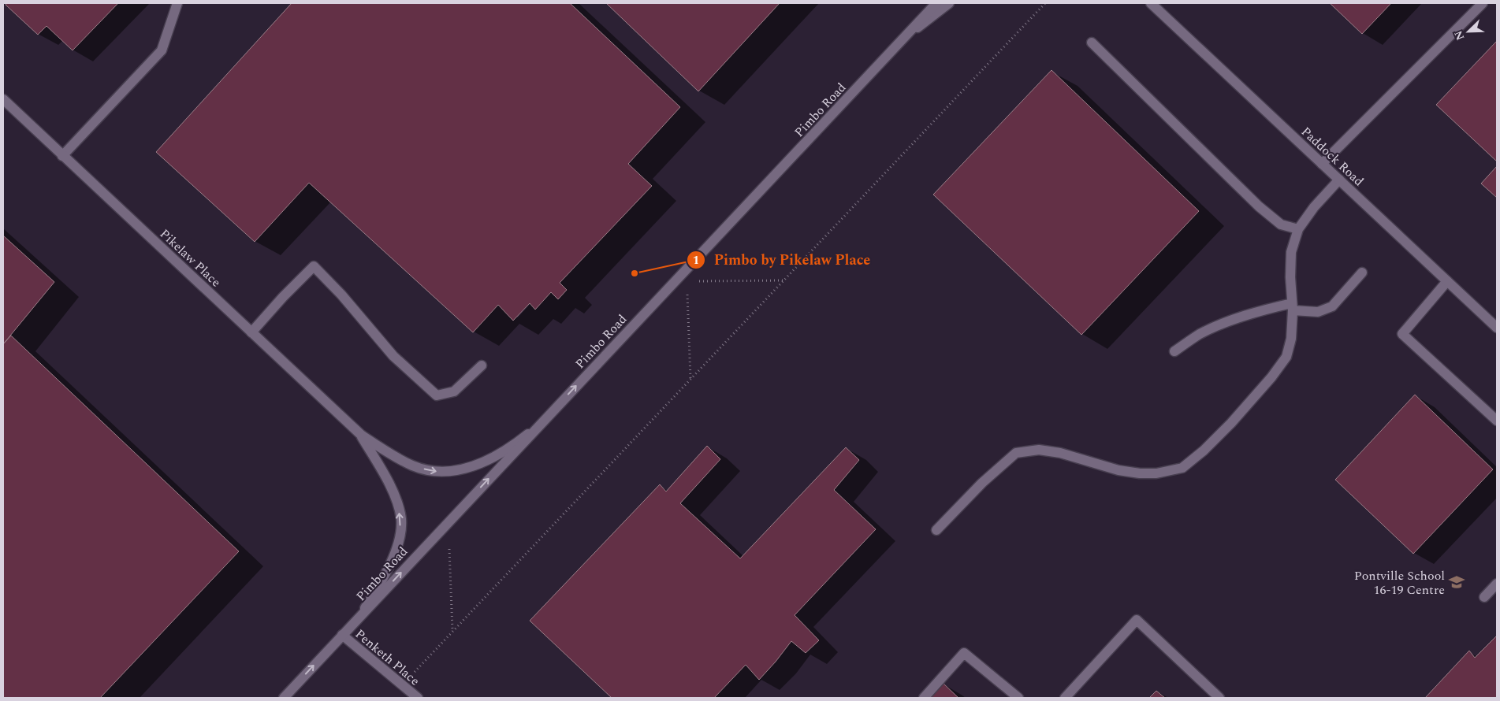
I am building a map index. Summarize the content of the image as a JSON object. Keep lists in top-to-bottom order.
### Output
{
  "streets": {
    "street": [
      "Pimbo Road",
      "Paddock Road",
      "Pikelaw Place",
      "Penketh Place"
    ]
  },
  "crossings": [
    ["Pimbo Road", "Pikelaw Place"],
    ["Pimbo Road", "Penketh Place"]
  ],
  "one_way": ["Pimbo Road"],
  "places": {
    "other": ["Pimbo by Pikelaw Place"],
    "school or university": ["Pontville School 16-19 Centre"]
  },
  "north": "bottom left"
}
